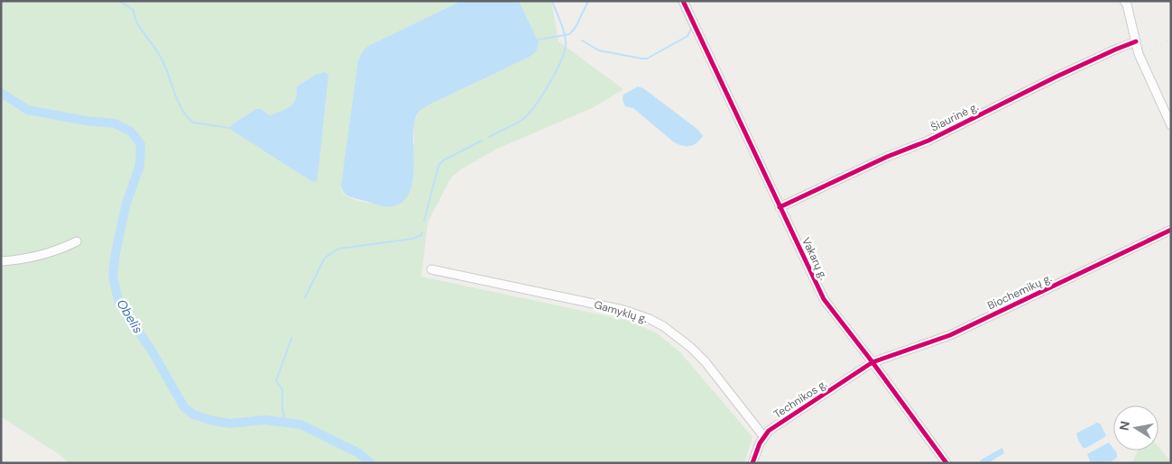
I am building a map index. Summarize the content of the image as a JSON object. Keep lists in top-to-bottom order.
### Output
{
  "streets": {
    "street": [
      "Šiaurinė g.",
      "Vakarų g.",
      "Biochemikų g.",
      "Gamyklų g.",
      "Technikos g."
    ]
  },
  "crossings": [
    ["Šiaurinė g.", "Vakarų g."],
    ["Vakarų g.", "Biochemikų g."],
    ["Vakarų g.", "Technikos g."],
    ["Biochemikų g.", "Technikos g."],
    ["Gamyklų g.", "Technikos g."]
  ],
  "water": ["Obelis"],
  "north": "left"
}
